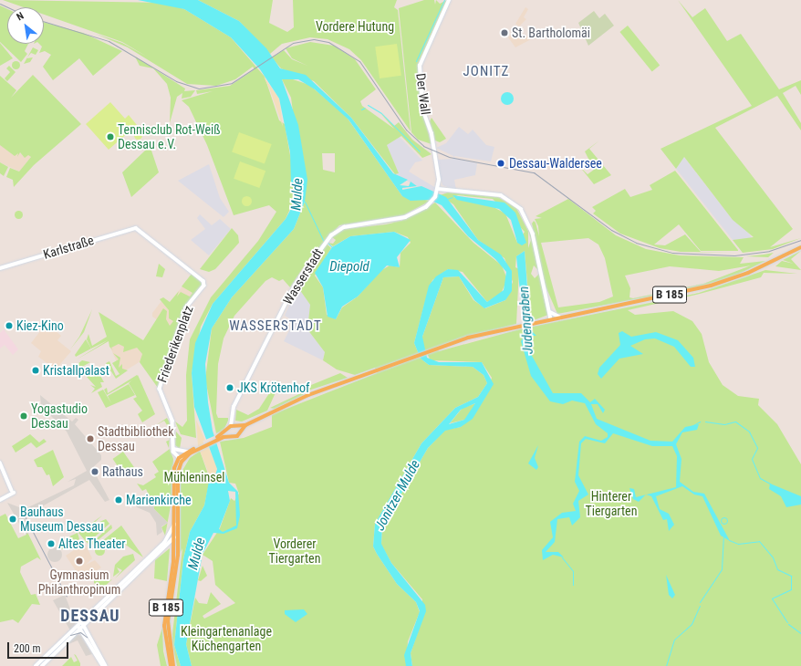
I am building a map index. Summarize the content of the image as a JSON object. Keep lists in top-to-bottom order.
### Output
{
  "streets": {
    "main road": [
      "Der Wall",
      "Karlstraße",
      "Wasserstadt",
      "B 185",
      "Friederikenplatz"
    ]
  },
  "crossings": [
    ["Der Wall", "Wasserstadt"],
    ["Karlstraße", "Friederikenplatz"],
    ["B 185", "Friederikenplatz"]
  ],
  "districts": ["JONITZ", "WASSERSTADT", "DESSAU"],
  "water": [
    "Mulde",
    "Diepold",
    "Judengraben",
    "Jonitzer Mulde"
  ],
  "parks": [
    "Vordere Hutung",
    "Mühleninsel",
    "Hinterer Tiergarten",
    "Vorderer Tiergarten",
    "Kleingartenanlage Küchengarten"
  ],
  "places": [
    "St. Bartholomäi",
    "Tennisclub Rot-Weiß Dessau e.V.",
    "Dessau-Waldersee",
    "Kiez-Kino",
    "Kristallpalast",
    "JKS Krötenhof",
    "Yogastudio Dessau",
    "Stadtbibliothek Dessau",
    "Rathaus",
    "Marienkirche",
    "Bauhaus Museum Dessau",
    "Altes Theater",
    "Gymnasium Philanthropinum"
  ],
  "scale_bar": "200 m",
  "north": "top left"
}
